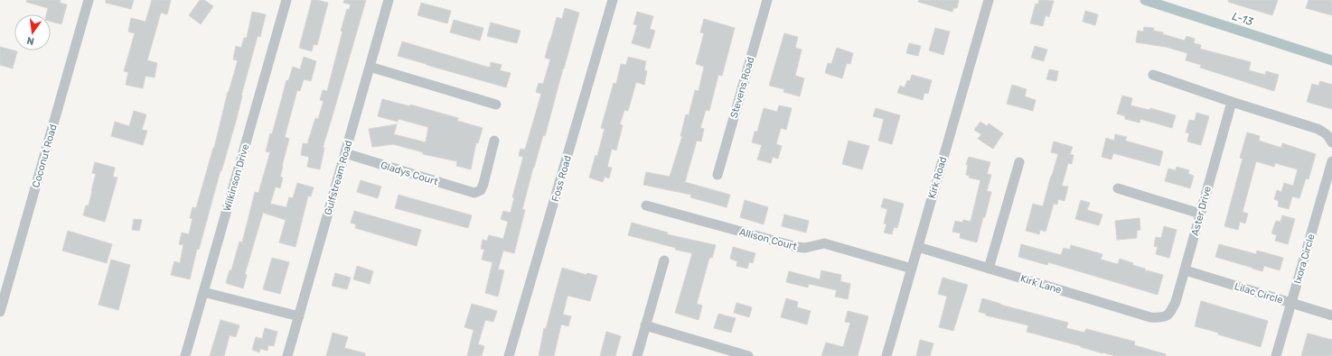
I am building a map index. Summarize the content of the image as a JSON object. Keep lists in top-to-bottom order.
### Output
{
  "streets": {
    "street": [
      "Stevens Road",
      "Coconut Road",
      "Gladys Court",
      "Wilkinson Drive",
      "Gulfstream Road",
      "Kirk Road",
      "Foss Road",
      "Aster Drive",
      "Allison Court",
      "Ixora Circle",
      "Kirk Lane",
      "Lilac Circle"
    ]
  },
  "crossings": [
    ["Gladys Court", "Gulfstream Road"],
    ["Kirk Road", "Allison Court"],
    ["Kirk Road", "Kirk Lane"],
    ["Aster Drive", "Kirk Lane"],
    ["Aster Drive", "Lilac Circle"],
    ["Ixora Circle", "Lilac Circle"]
  ],
  "water": ["L-13"],
  "north": "bottom"
}
